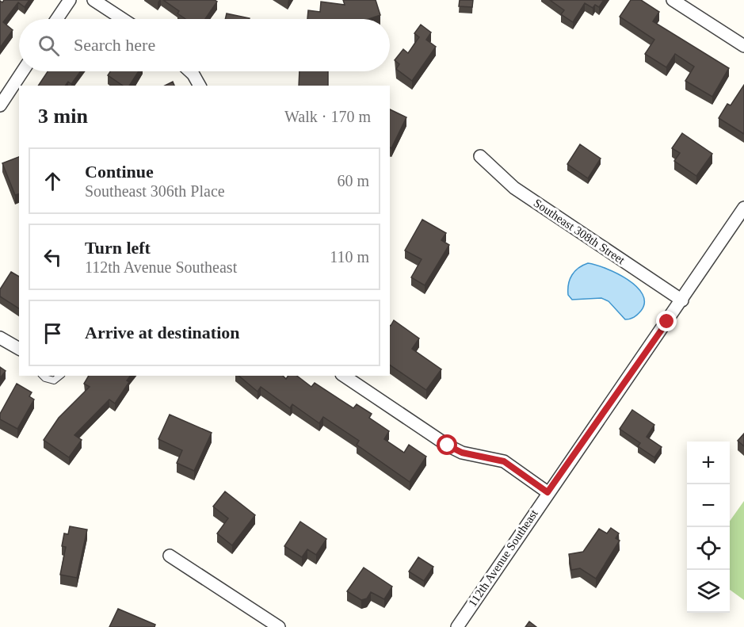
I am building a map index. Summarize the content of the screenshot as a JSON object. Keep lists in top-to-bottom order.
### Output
{
  "streets": {
    "street": ["Southeast 308th Street", "112th Avenue Southeast"]
  },
  "crossings": [
    ["Southeast 308th Street", "112th Avenue Southeast"]
  ],
  "page": {
    "search": "Search here",
    "heading": ["3 min", "Walk · 170 m"],
    "list": [
      ["Continue", "Southeast 306th Place", "60 m"],
      ["Turn left", "112th Avenue Southeast", "110 m"],
      "Arrive at destination"
    ],
    "map_buttons": ["+", "−"]
  }
}
